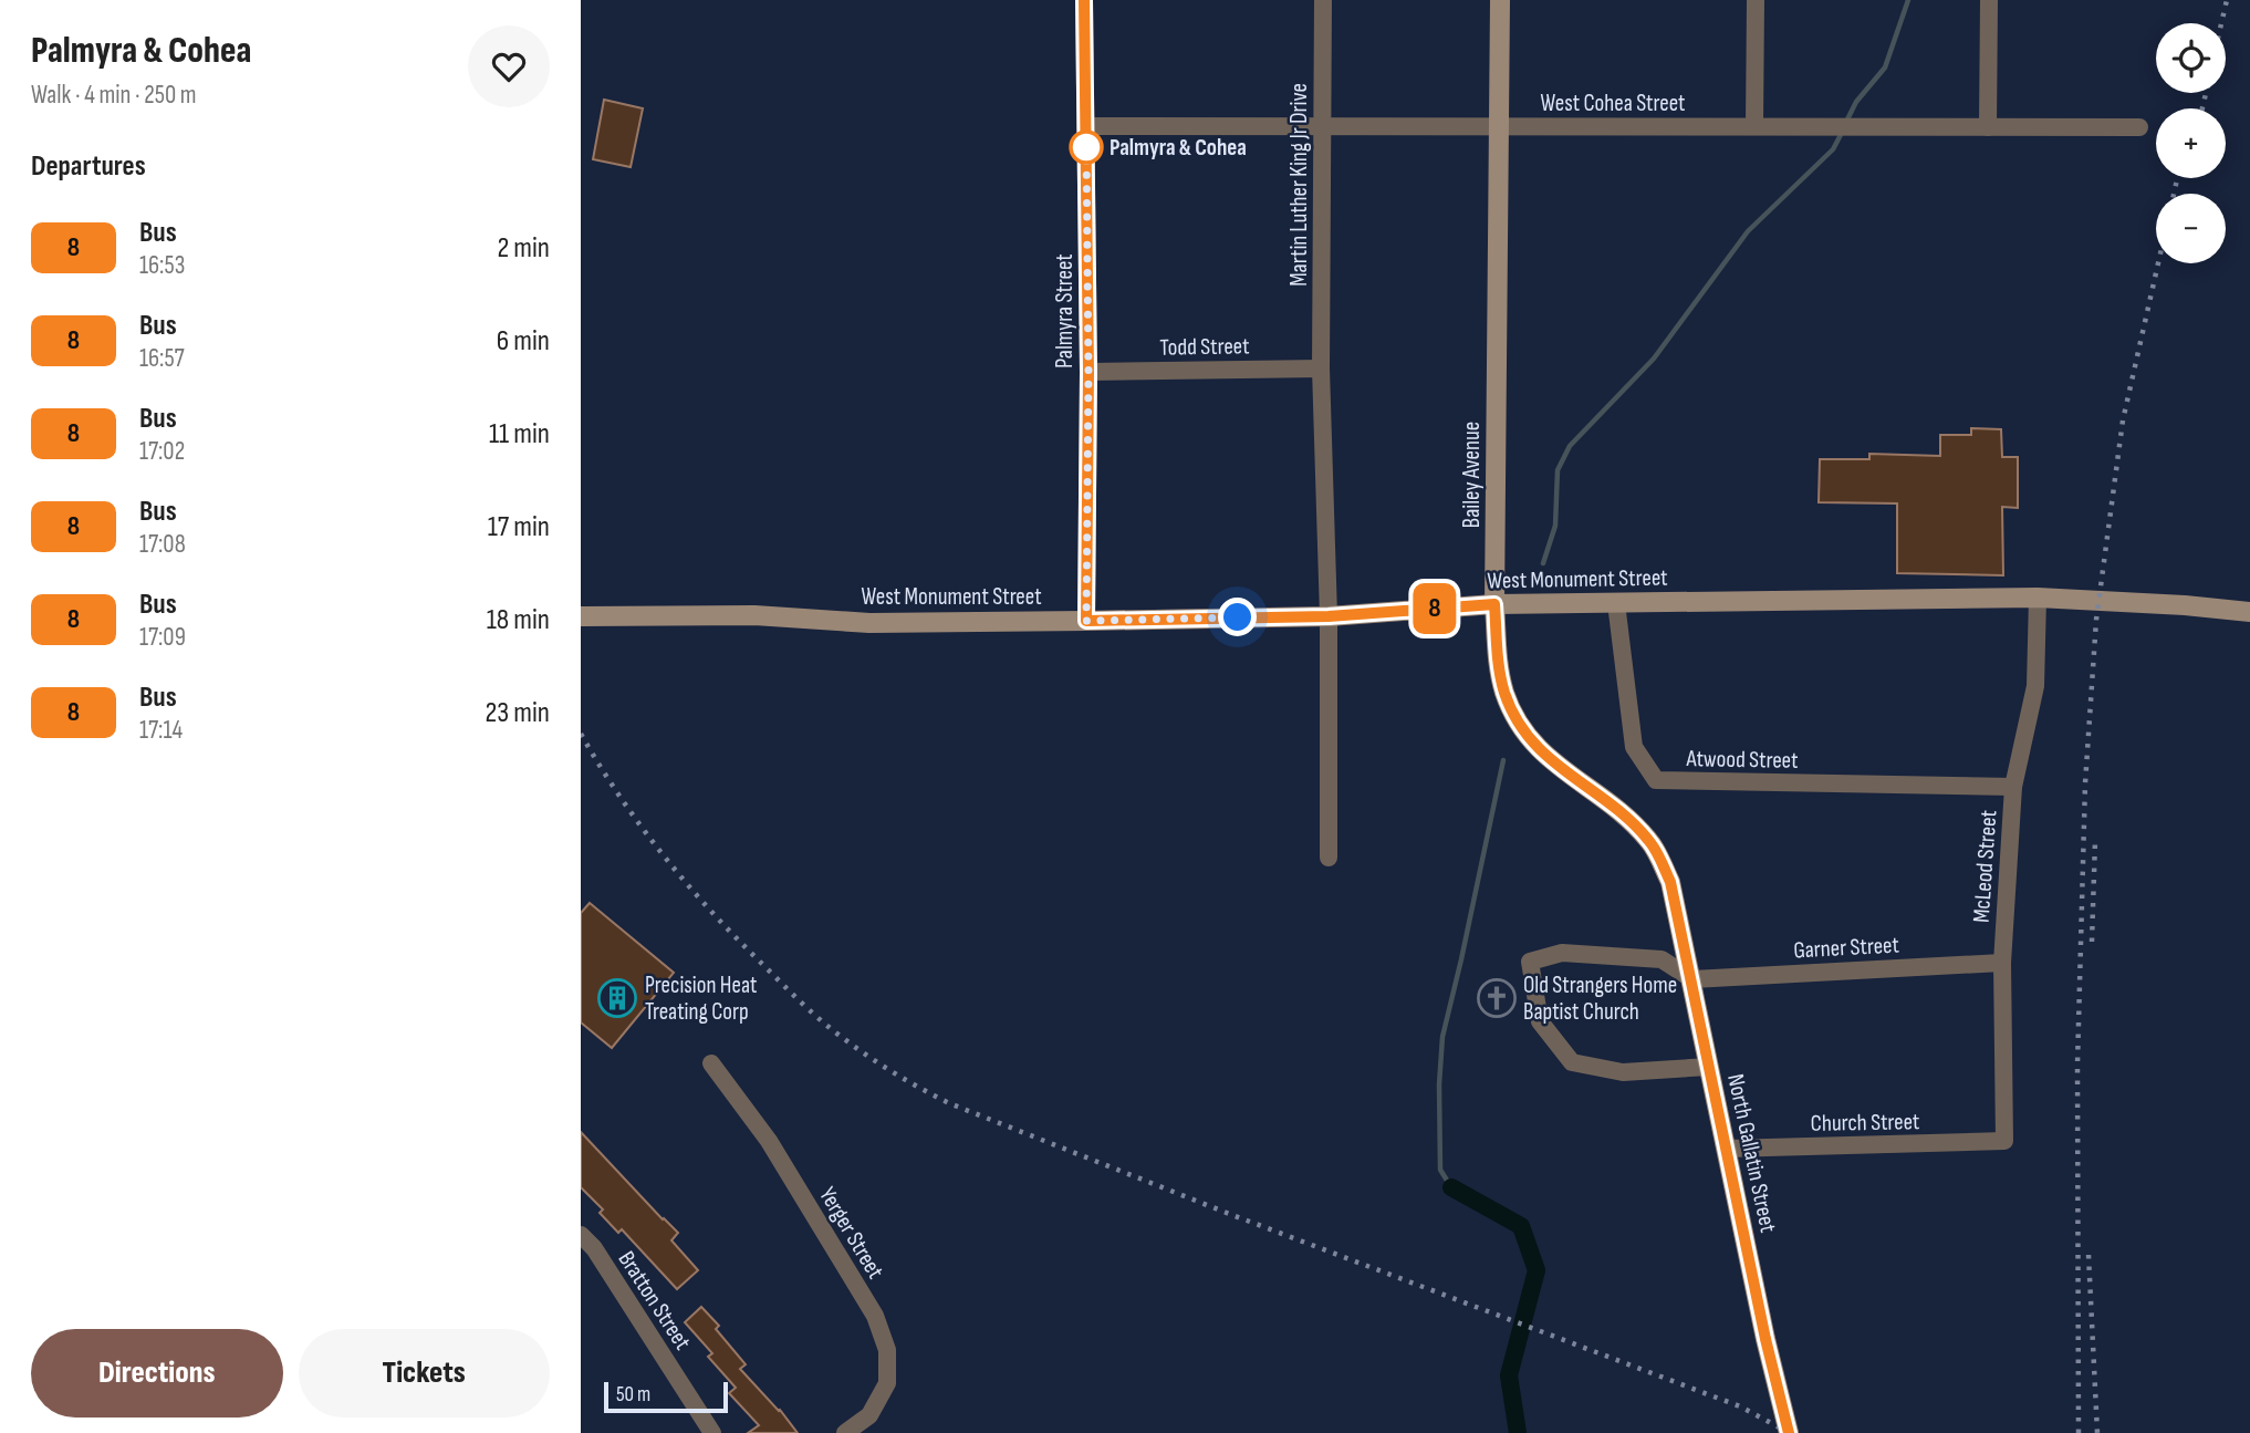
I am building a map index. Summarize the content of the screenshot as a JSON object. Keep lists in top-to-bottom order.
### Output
{
  "streets": {
    "street": [
      "West Cohea Street",
      "Martin Luther King Jr Drive",
      "Palmyra Street",
      "Todd Street",
      "Bailey Avenue",
      "West Monument Street",
      "Atwood Street",
      "McLeod Street",
      "Garner Street",
      "Church Street",
      "North Gallatin Street",
      "Yerger Street",
      "Bratton Street"
    ]
  },
  "crossings": [
    ["West Cohea Street", "Martin Luther King Jr Drive"],
    ["West Cohea Street", "Palmyra Street"],
    ["West Cohea Street", "Bailey Avenue"],
    ["Martin Luther King Jr Drive", "Todd Street"],
    ["Martin Luther King Jr Drive", "West Monument Street"],
    ["Palmyra Street", "Todd Street"],
    ["Palmyra Street", "West Monument Street"],
    ["Bailey Avenue", "West Monument Street"],
    ["Bailey Avenue", "North Gallatin Street"],
    ["West Monument Street", "Atwood Street"],
    ["West Monument Street", "McLeod Street"],
    ["Atwood Street", "McLeod Street"],
    ["McLeod Street", "Garner Street"],
    ["McLeod Street", "Church Street"],
    ["Garner Street", "North Gallatin Street"],
    ["Church Street", "North Gallatin Street"]
  ],
  "places": {
    "other": ["Palmyra & Cohea"],
    "building": ["Precision Heat Treating Corp"],
    "church": ["Old Strangers Home Baptist Church"]
  },
  "lines": ["bus line 8"],
  "scale_bar": "50 m",
  "page": {
    "heading": [
      ["Palmyra & Cohea", "Walk · 4 min · 250 m"],
      "Departures"
    ],
    "on_map": "8",
    "map_buttons": ["+", "−"],
    "list": [
      {
        "mark": "8",
        "name": "Bus",
        "note": "16:53",
        "value": "2 min"
      },
      {
        "mark": "8",
        "name": "Bus",
        "note": "16:57",
        "value": "6 min"
      },
      {
        "mark": "8",
        "name": "Bus",
        "note": "17:02",
        "value": "11 min"
      },
      {
        "mark": "8",
        "name": "Bus",
        "note": "17:08",
        "value": "17 min"
      },
      {
        "mark": "8",
        "name": "Bus",
        "note": "17:09",
        "value": "18 min"
      },
      {
        "mark": "8",
        "name": "Bus",
        "note": "17:14",
        "value": "23 min"
      }
    ],
    "buttons": ["Directions", "Tickets"],
    "scale": "50 m"
  }
}
